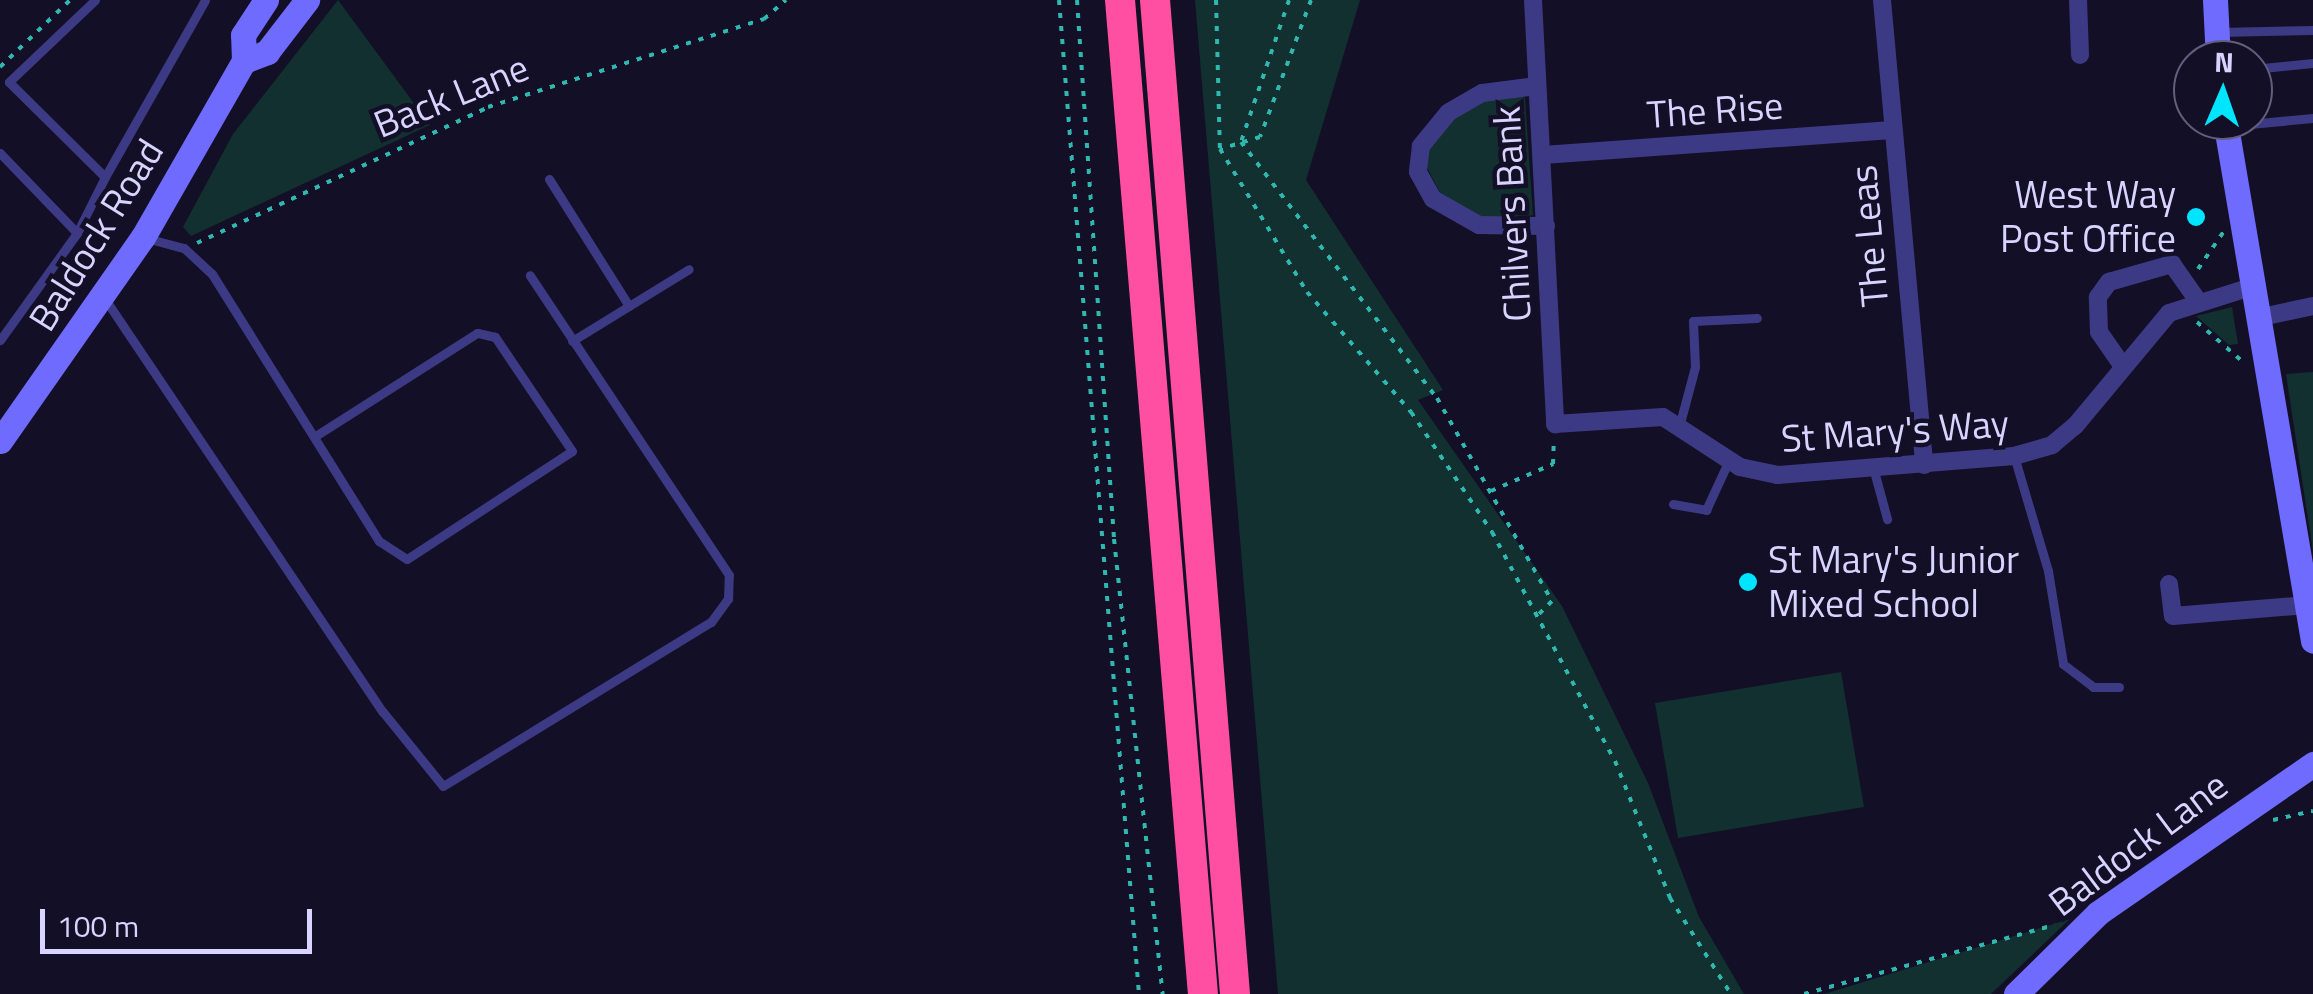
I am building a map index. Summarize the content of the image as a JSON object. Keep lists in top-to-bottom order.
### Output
{
  "streets": {
    "street": [
      "The Rise",
      "Chilvers Bank",
      "Baldock Road",
      "The Leas",
      "St Mary's Way",
      "Baldock Lane"
    ],
    "path": ["Back Lane"]
  },
  "crossings": [
    ["The Rise", "Chilvers Bank"],
    ["The Rise", "The Leas"],
    ["Chilvers Bank", "St Mary's Way"],
    ["The Leas", "St Mary's Way"]
  ],
  "places": ["West Way Post Office", "St Mary's Junior Mixed School"],
  "scale_bar": "100 m",
  "north": "top"
}
